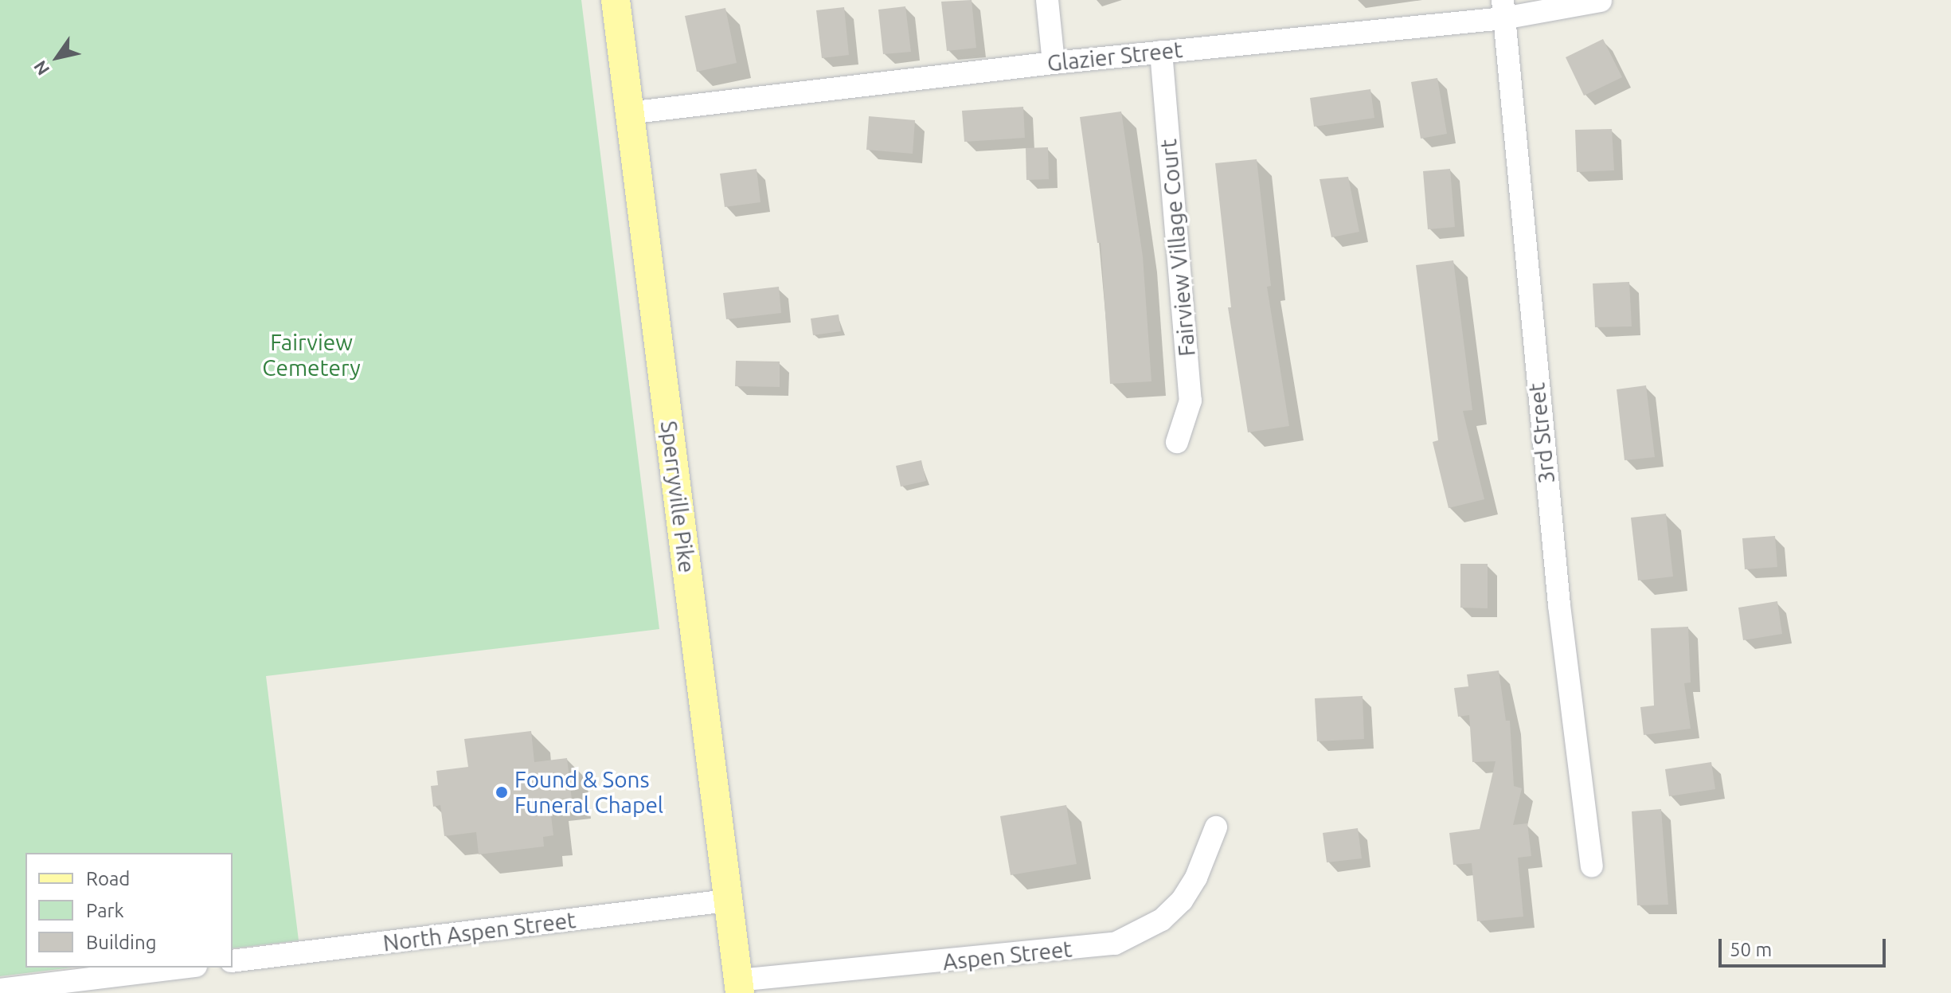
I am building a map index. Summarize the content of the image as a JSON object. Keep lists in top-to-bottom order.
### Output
{
  "streets": {
    "main road": ["Sperryville Pike"],
    "street": [
      "Glazier Street",
      "Fairview Village Court",
      "3rd Street",
      "North Aspen Street",
      "Aspen Street"
    ]
  },
  "crossings": [
    ["Glazier Street", "Fairview Village Court"],
    ["Glazier Street", "3rd Street"],
    ["Glazier Street", "Sperryville Pike"],
    ["Sperryville Pike", "North Aspen Street"],
    ["Sperryville Pike", "Aspen Street"]
  ],
  "parks": ["Fairview Cemetery"],
  "places": ["Found & Sons Funeral Chapel"],
  "legend": ["Road", "Park", "Building"],
  "scale_bar": "50 m",
  "north": "bottom left"
}
